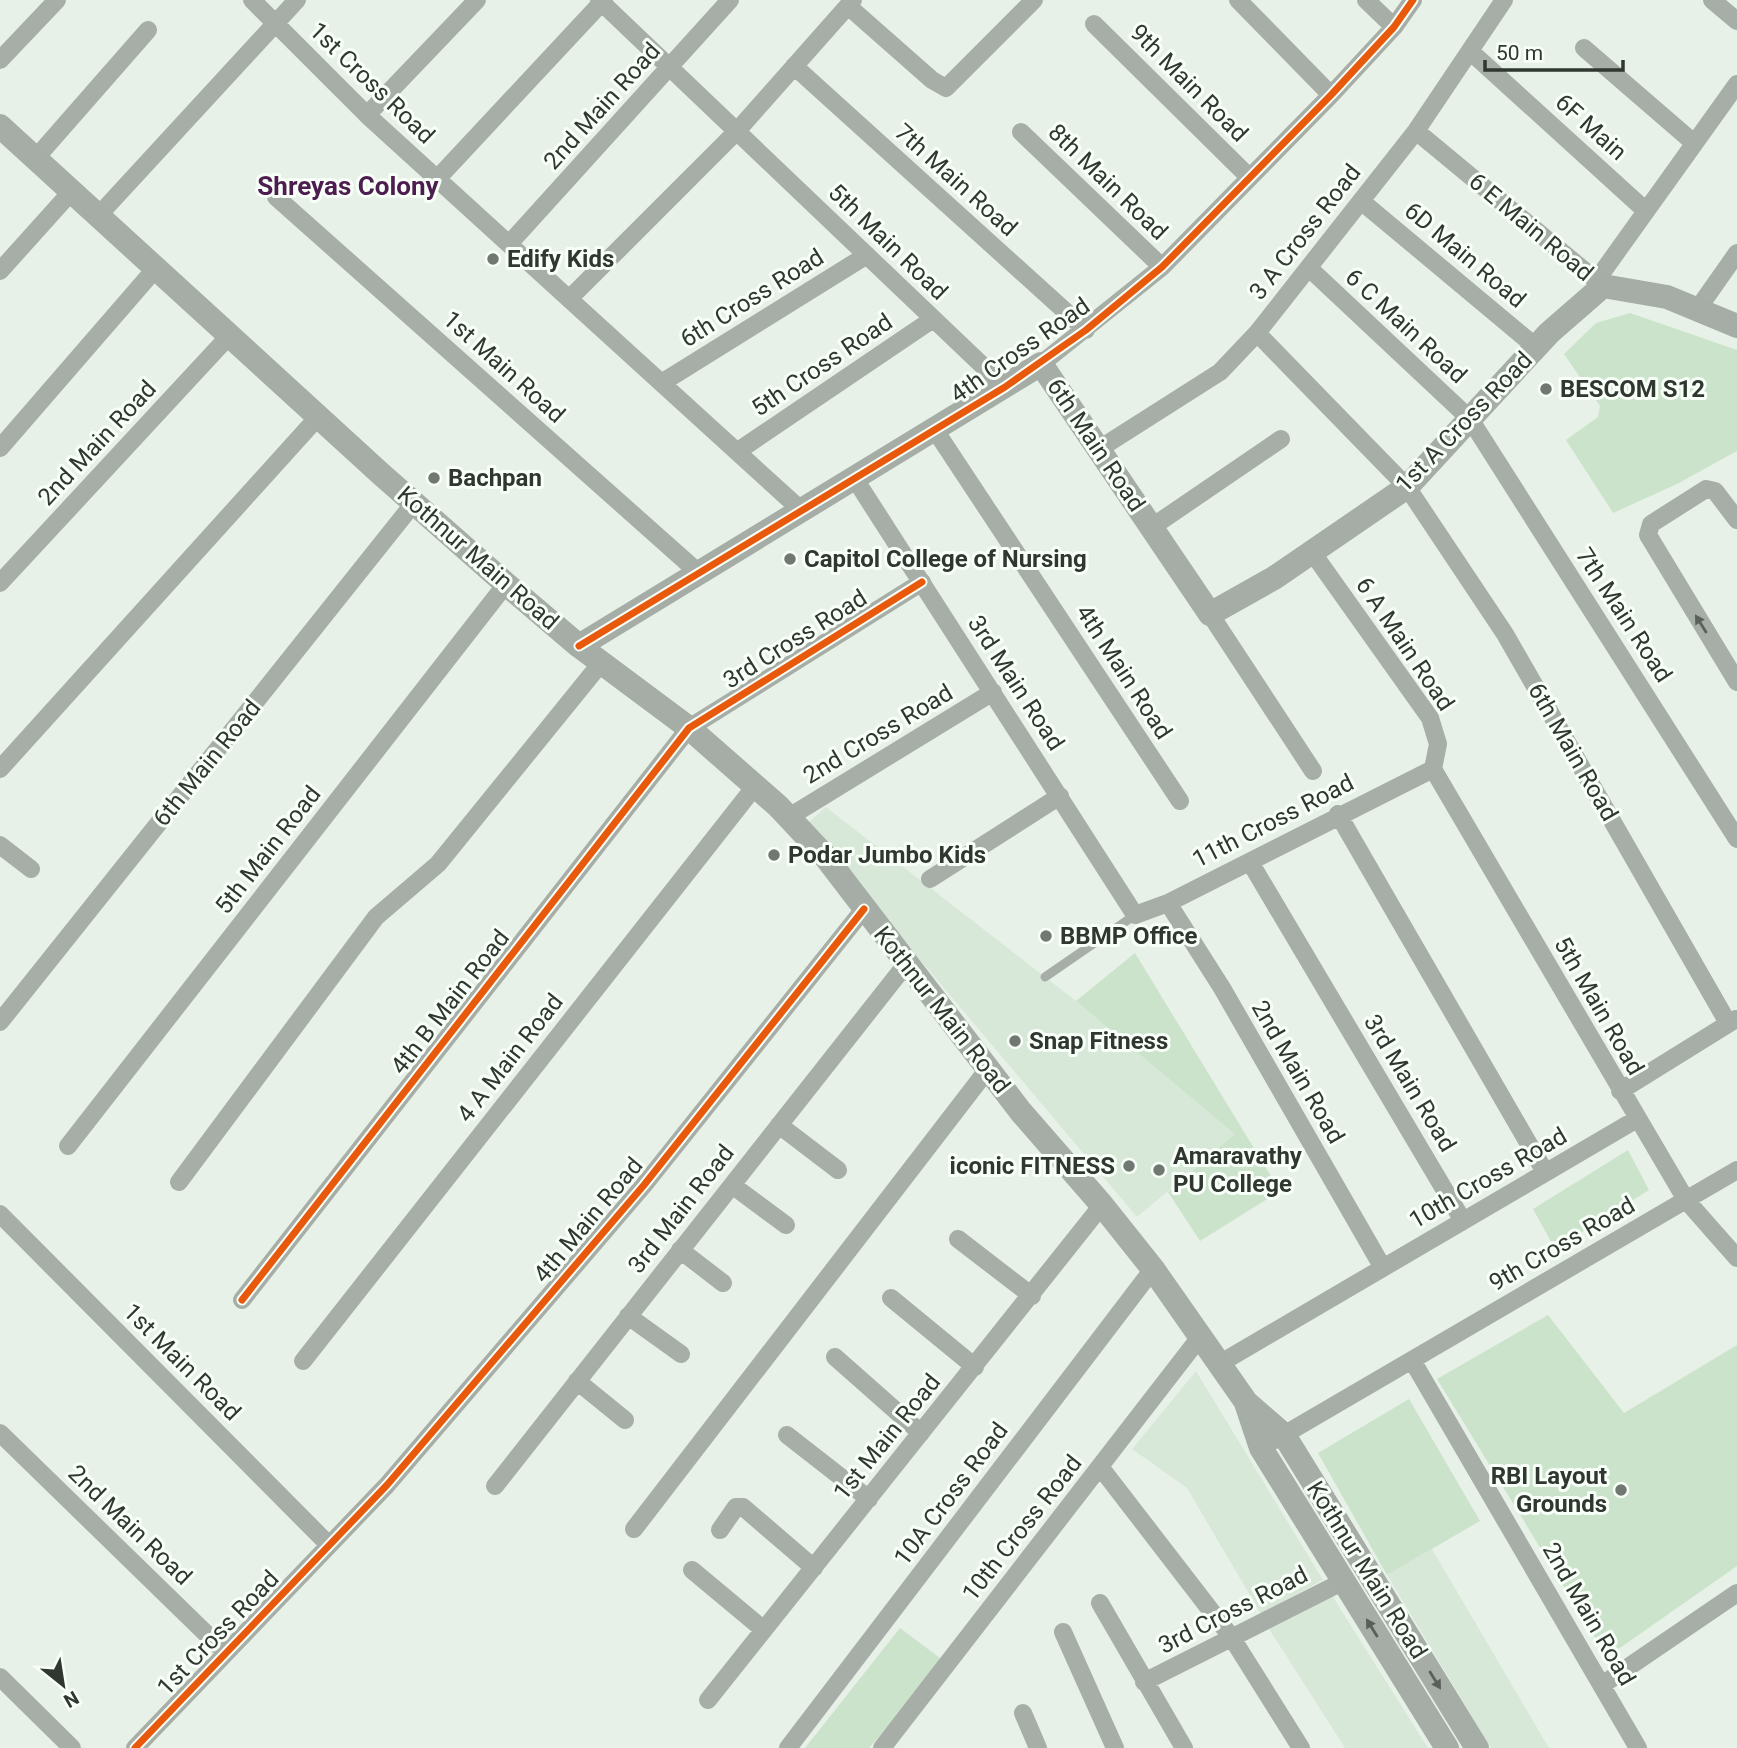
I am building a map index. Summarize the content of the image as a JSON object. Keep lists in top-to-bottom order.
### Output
{
  "streets": {
    "main road": [
      "6 E Main Road",
      "4th Cross Road",
      "1st A Cross Road",
      "6th Main Road",
      "Kothnur Main Road"
    ],
    "street": [
      "1st Cross Road",
      "9th Main Road",
      "2nd Main Road",
      "6F Main",
      "7th Main Road",
      "8th Main Road",
      "3 A Cross Road",
      "5th Main Road",
      "6D Main Road",
      "6th Cross Road",
      "6 C Main Road",
      "5th Cross Road",
      "1st Main Road",
      "3rd Cross Road",
      "6 A Main Road",
      "4th Main Road",
      "3rd Main Road",
      "2nd Cross Road",
      "11th Cross Road",
      "4th B Main Road",
      "4 A Main Road",
      "10th Cross Road",
      "9th Cross Road",
      "10A Cross Road"
    ]
  },
  "crossings": [
    ["1st Cross Road", "2nd Main Road"],
    ["1st Cross Road", "1st Main Road"],
    ["1st Cross Road", "Kothnur Main Road"],
    ["1st Cross Road", "4th Main Road"],
    ["9th Main Road", "4th Cross Road"],
    ["2nd Main Road", "Kothnur Main Road"],
    ["2nd Main Road", "11th Cross Road"],
    ["2nd Main Road", "10th Cross Road"],
    ["2nd Main Road", "9th Cross Road"],
    ["6F Main", "3 A Cross Road"],
    ["6F Main", "1st A Cross Road"],
    ["7th Main Road", "6 C Main Road"],
    ["7th Main Road", "4th Cross Road"],
    ["7th Main Road", "1st A Cross Road"],
    ["8th Main Road", "4th Cross Road"],
    ["6 E Main Road", "3 A Cross Road"],
    ["6 E Main Road", "1st A Cross Road"],
    ["3 A Cross Road", "6D Main Road"],
    ["3 A Cross Road", "6 C Main Road"],
    ["3 A Cross Road", "6th Main Road"],
    ["5th Main Road", "6th Cross Road"],
    ["5th Main Road", "4th Cross Road"],
    ["5th Main Road", "5th Cross Road"],
    ["5th Main Road", "Kothnur Main Road"],
    ["5th Main Road", "6 A Main Road"],
    ["5th Main Road", "11th Cross Road"],
    ["5th Main Road", "10th Cross Road"],
    ["5th Main Road", "9th Cross Road"],
    ["6D Main Road", "1st A Cross Road"],
    ["6 C Main Road", "1st A Cross Road"],
    ["4th Cross Road", "1st Main Road"],
    ["4th Cross Road", "6th Main Road"],
    ["4th Cross Road", "Kothnur Main Road"],
    ["4th Cross Road", "4th Main Road"],
    ["4th Cross Road", "3rd Main Road"],
    ["1st Main Road", "Kothnur Main Road"],
    ["1st Main Road", "4th Main Road"],
    ["1st A Cross Road", "6th Main Road"],
    ["1st A Cross Road", "6 A Main Road"],
    ["6th Main Road", "Kothnur Main Road"],
    ["Kothnur Main Road", "3rd Cross Road"],
    ["Kothnur Main Road", "4th Main Road"],
    ["Kothnur Main Road", "3rd Main Road"],
    ["Kothnur Main Road", "2nd Cross Road"],
    ["Kothnur Main Road", "4th B Main Road"],
    ["Kothnur Main Road", "4 A Main Road"],
    ["Kothnur Main Road", "10th Cross Road"],
    ["Kothnur Main Road", "9th Cross Road"],
    ["Kothnur Main Road", "10A Cross Road"],
    ["3rd Cross Road", "3rd Main Road"],
    ["3rd Cross Road", "4th B Main Road"],
    ["6 A Main Road", "11th Cross Road"],
    ["3rd Main Road", "2nd Cross Road"],
    ["3rd Main Road", "11th Cross Road"],
    ["3rd Main Road", "10th Cross Road"]
  ],
  "districts": ["Shreyas Colony"],
  "places": [
    "Edify Kids",
    "BESCOM S12",
    "Bachpan",
    "Capitol College of Nursing",
    "Podar Jumbo Kids",
    "BBMP Office",
    "Snap Fitness",
    "iconic FITNESS",
    "Amaravathy PU College",
    "RBI Layout Grounds"
  ],
  "scale_bar": "50 m",
  "north": "bottom right"
}
